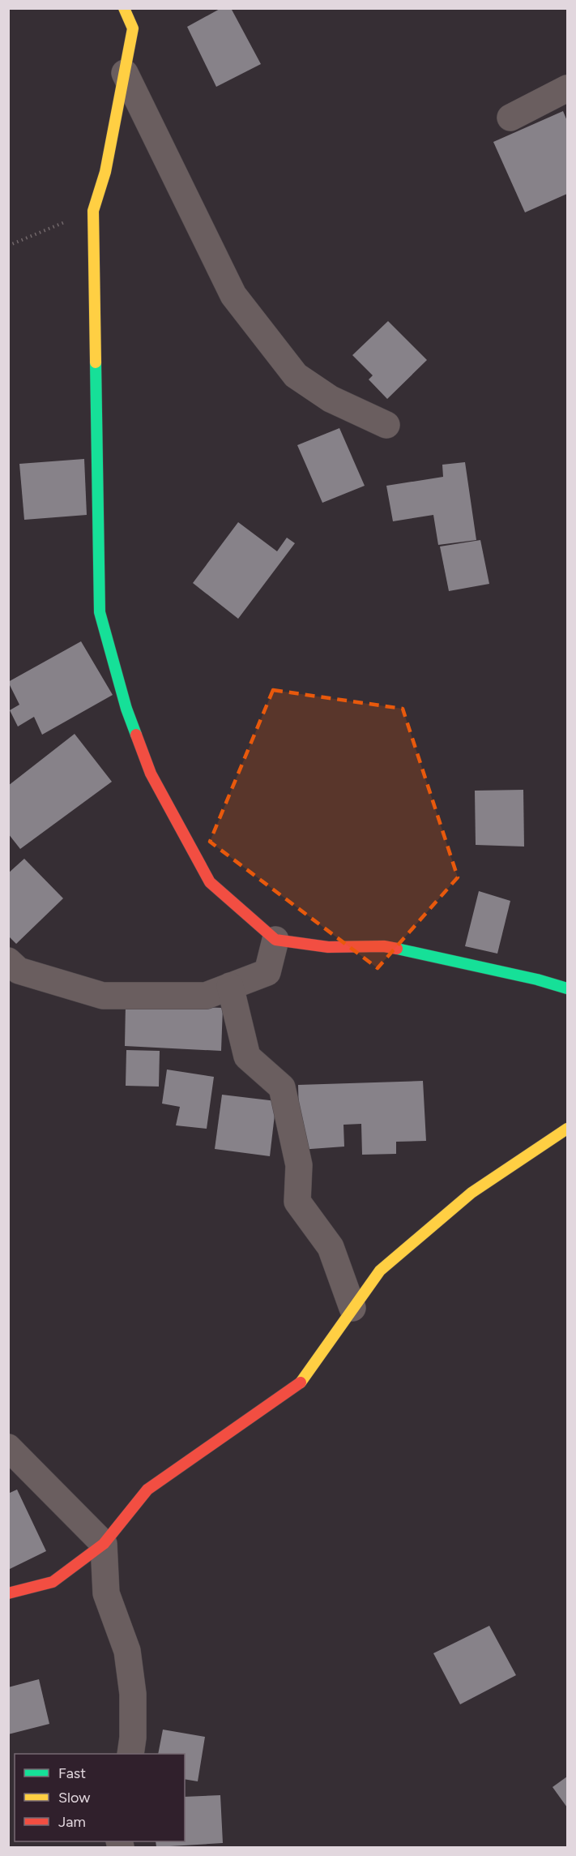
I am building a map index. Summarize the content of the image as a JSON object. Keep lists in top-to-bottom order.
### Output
{
  "legend": ["Fast", "Slow", "Jam"]
}
